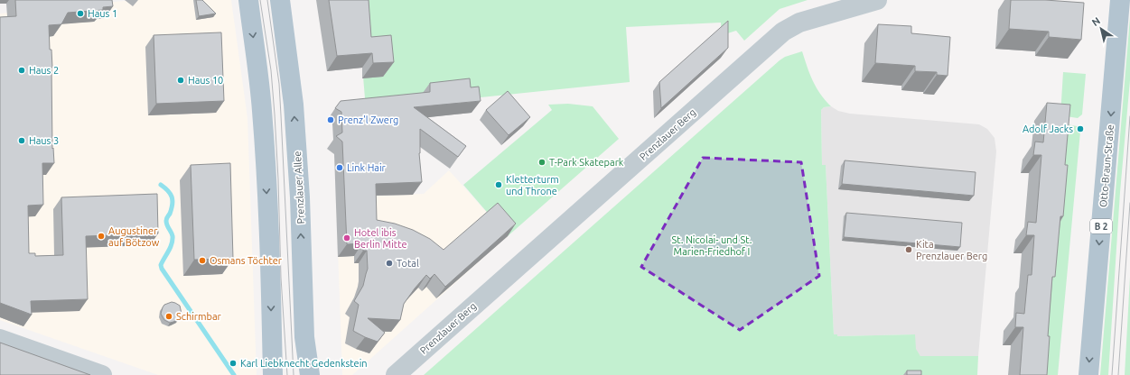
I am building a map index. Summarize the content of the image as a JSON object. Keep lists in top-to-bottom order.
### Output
{
  "streets": {
    "main road": ["Otto-Braun-Straße", "Prenzlauer Allee", "B 2"],
    "street": ["Prenzlauer Berg"]
  },
  "one_way": ["Otto-Braun-Straße"],
  "parks": ["St. Nicolai- und St. Marien-Friedhof I"],
  "places": [
    "Haus 1",
    "Haus 2",
    "Haus 10",
    "Prenz'l Zwerg",
    "Adolf Jacks",
    "Haus 3",
    "T-Park Skatepark",
    "Link Hair",
    "Kletterturm und Throne",
    "Augustiner auf Bötzow",
    "Hotel ibis Berlin Mitte",
    "Kita Prenzlauer Berg",
    "Osmans Töchter",
    "Total",
    "Schirmbar",
    "Karl Liebknecht Gedenkstein"
  ],
  "north": "top left"
}
